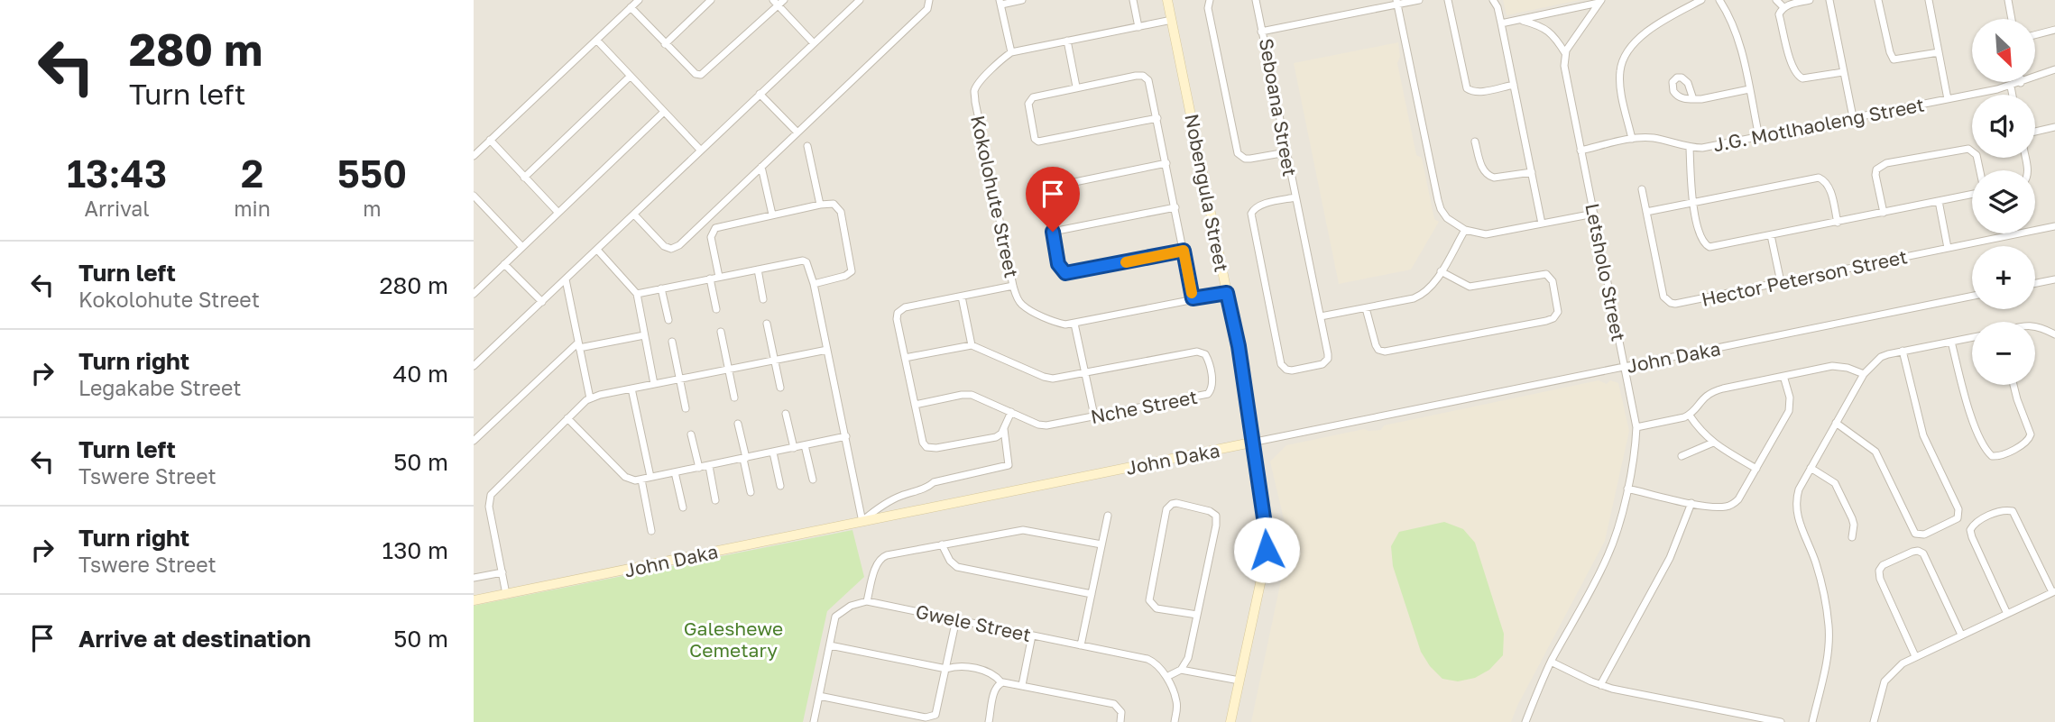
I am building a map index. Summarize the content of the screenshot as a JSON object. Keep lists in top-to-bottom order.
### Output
{
  "streets": {
    "street": [
      "Seboana Street",
      "J.G. Motlhaoleng Street",
      "Nobengula Street",
      "Kokolohute Street",
      "Letsholo Street",
      "Hector Peterson Street",
      "John Daka",
      "Nche Street",
      "Gwele Street"
    ]
  },
  "crossings": [
    ["J.G. Motlhaoleng Street", "Letsholo Street"],
    ["Nobengula Street", "Kokolohute Street"],
    ["Nobengula Street", "John Daka"],
    ["Letsholo Street", "John Daka"]
  ],
  "parks": ["Galeshewe Cemetary"],
  "north": "bottom right",
  "page": {
    "turn": ["280 m", "Turn left"],
    "map_buttons": ["+", "−"],
    "eta": [
      "13:43",
      "Arrival",
      "2",
      "min",
      "550",
      "m"
    ],
    "list": [
      {
        "name": "Turn left",
        "note": "Kokolohute Street",
        "value": "280 m"
      },
      {
        "name": "Turn right",
        "note": "Legakabe Street",
        "value": "40 m"
      },
      {
        "name": "Turn left",
        "note": "Tswere Street",
        "value": "50 m"
      },
      {
        "name": "Turn right",
        "note": "Tswere Street",
        "value": "130 m"
      },
      {
        "name": "Arrive at destination",
        "value": "50 m"
      }
    ]
  }
}
